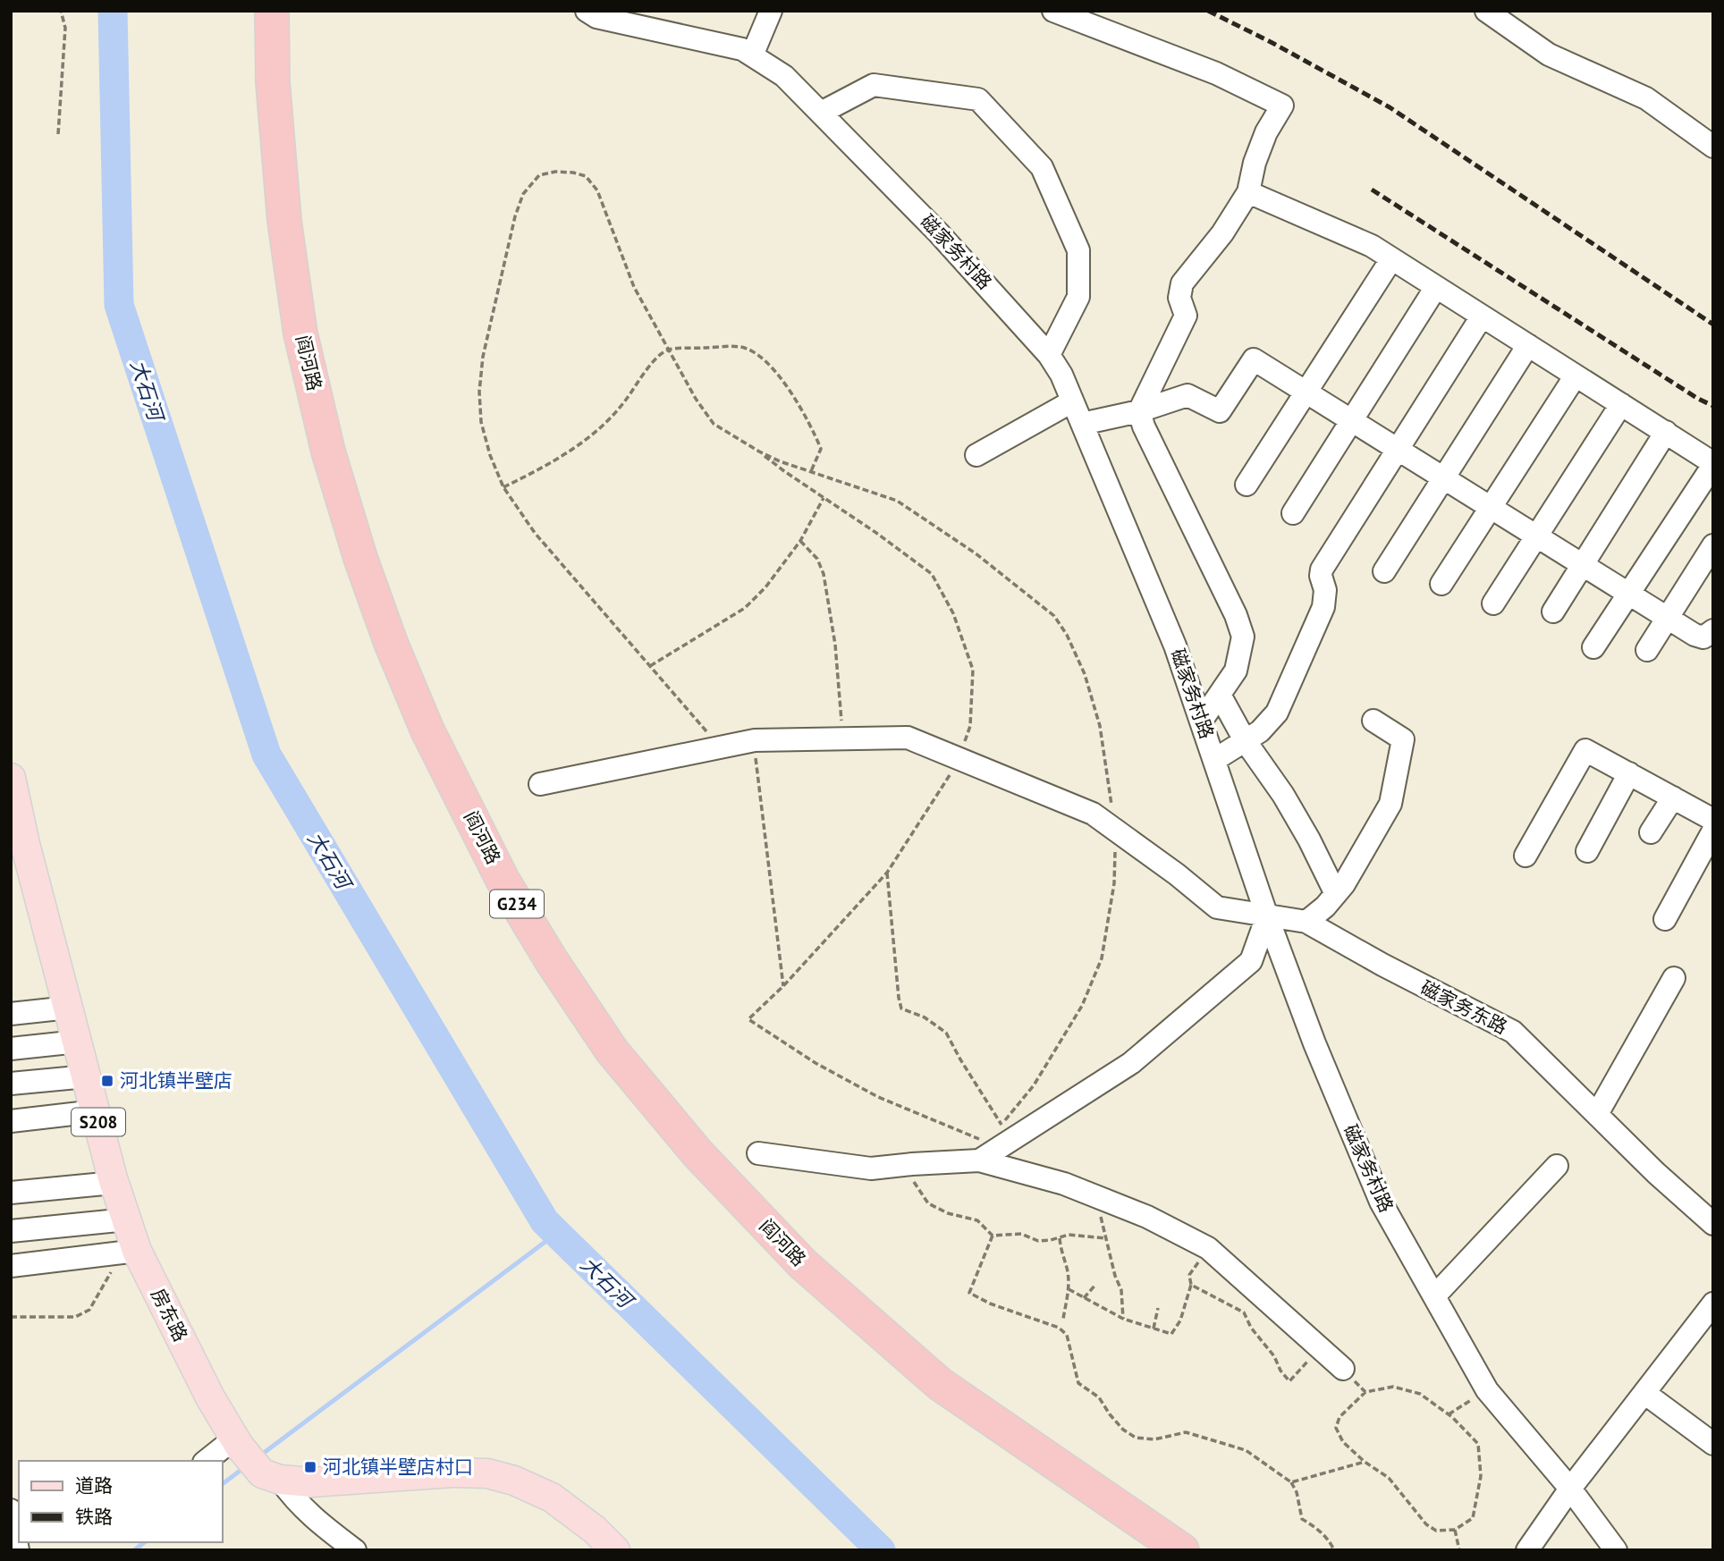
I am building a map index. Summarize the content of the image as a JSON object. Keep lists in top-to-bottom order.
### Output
{
  "streets": {
    "highway": ["阎河路", "G234"],
    "main road": ["S208", "房东路"],
    "street": ["磁家务村路", "磁家务东路"]
  },
  "crossings": [
    ["磁家务村路", "磁家务东路"]
  ],
  "water": ["大石河"],
  "places": {
    "transit": ["河北镇半壁店", "河北镇半壁店村口"]
  },
  "legend": ["道路", "铁路"]
}
